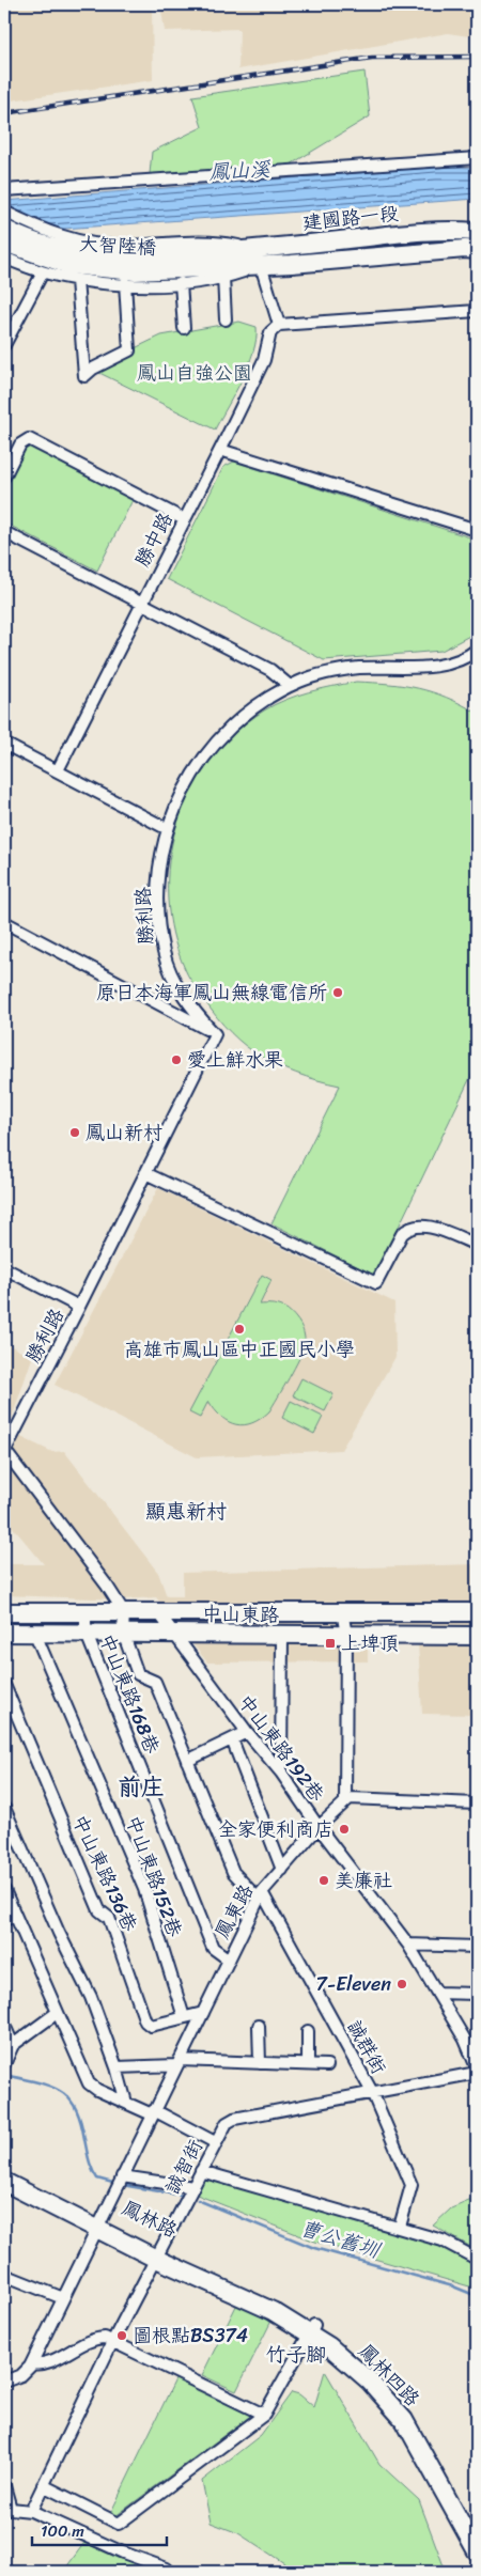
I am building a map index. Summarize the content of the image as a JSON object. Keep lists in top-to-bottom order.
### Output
{
  "streets": {
    "main road": [
      "建國路一段",
      "大智陸橋",
      "中山東路",
      "鳳林路",
      "鳳林四路"
    ],
    "street": [
      "勝中路",
      "勝利路",
      "中山東路168巷",
      "中山東路192巷",
      "中山東路136巷",
      "中山東路152巷",
      "鳳東路",
      "誠群街",
      "誠智街"
    ]
  },
  "crossings": [
    ["建國路一段", "大智陸橋"],
    ["中山東路", "中山東路168巷"],
    ["中山東路", "中山東路192巷"],
    ["中山東路", "中山東路152巷"],
    ["中山東路", "誠群街"],
    ["中山東路168巷", "鳳東路"],
    ["中山東路192巷", "鳳東路"],
    ["中山東路136巷", "中山東路152巷"],
    ["中山東路136巷", "鳳東路"],
    ["鳳東路", "誠群街"],
    ["鳳東路", "鳳林路"],
    ["誠群街", "誠智街"],
    ["誠智街", "鳳林路"],
    ["鳳林路", "鳳林四路"]
  ],
  "districts": ["顯惠新村", "前庄", "竹子腳"],
  "water": ["鳳山溪", "曹公舊圳"],
  "parks": ["鳳山自強公園"],
  "places": {
    "other": [
      "原日本海軍鳳山無線電信所",
      "愛上鮮水果",
      "鳳山新村",
      "高雄市鳳山區中正國民小學",
      "全家便利商店",
      "美廉社",
      "7-Eleven",
      "圖根點BS374"
    ],
    "transit": ["上埤頂"]
  },
  "scale_bar": "100 m"
}
